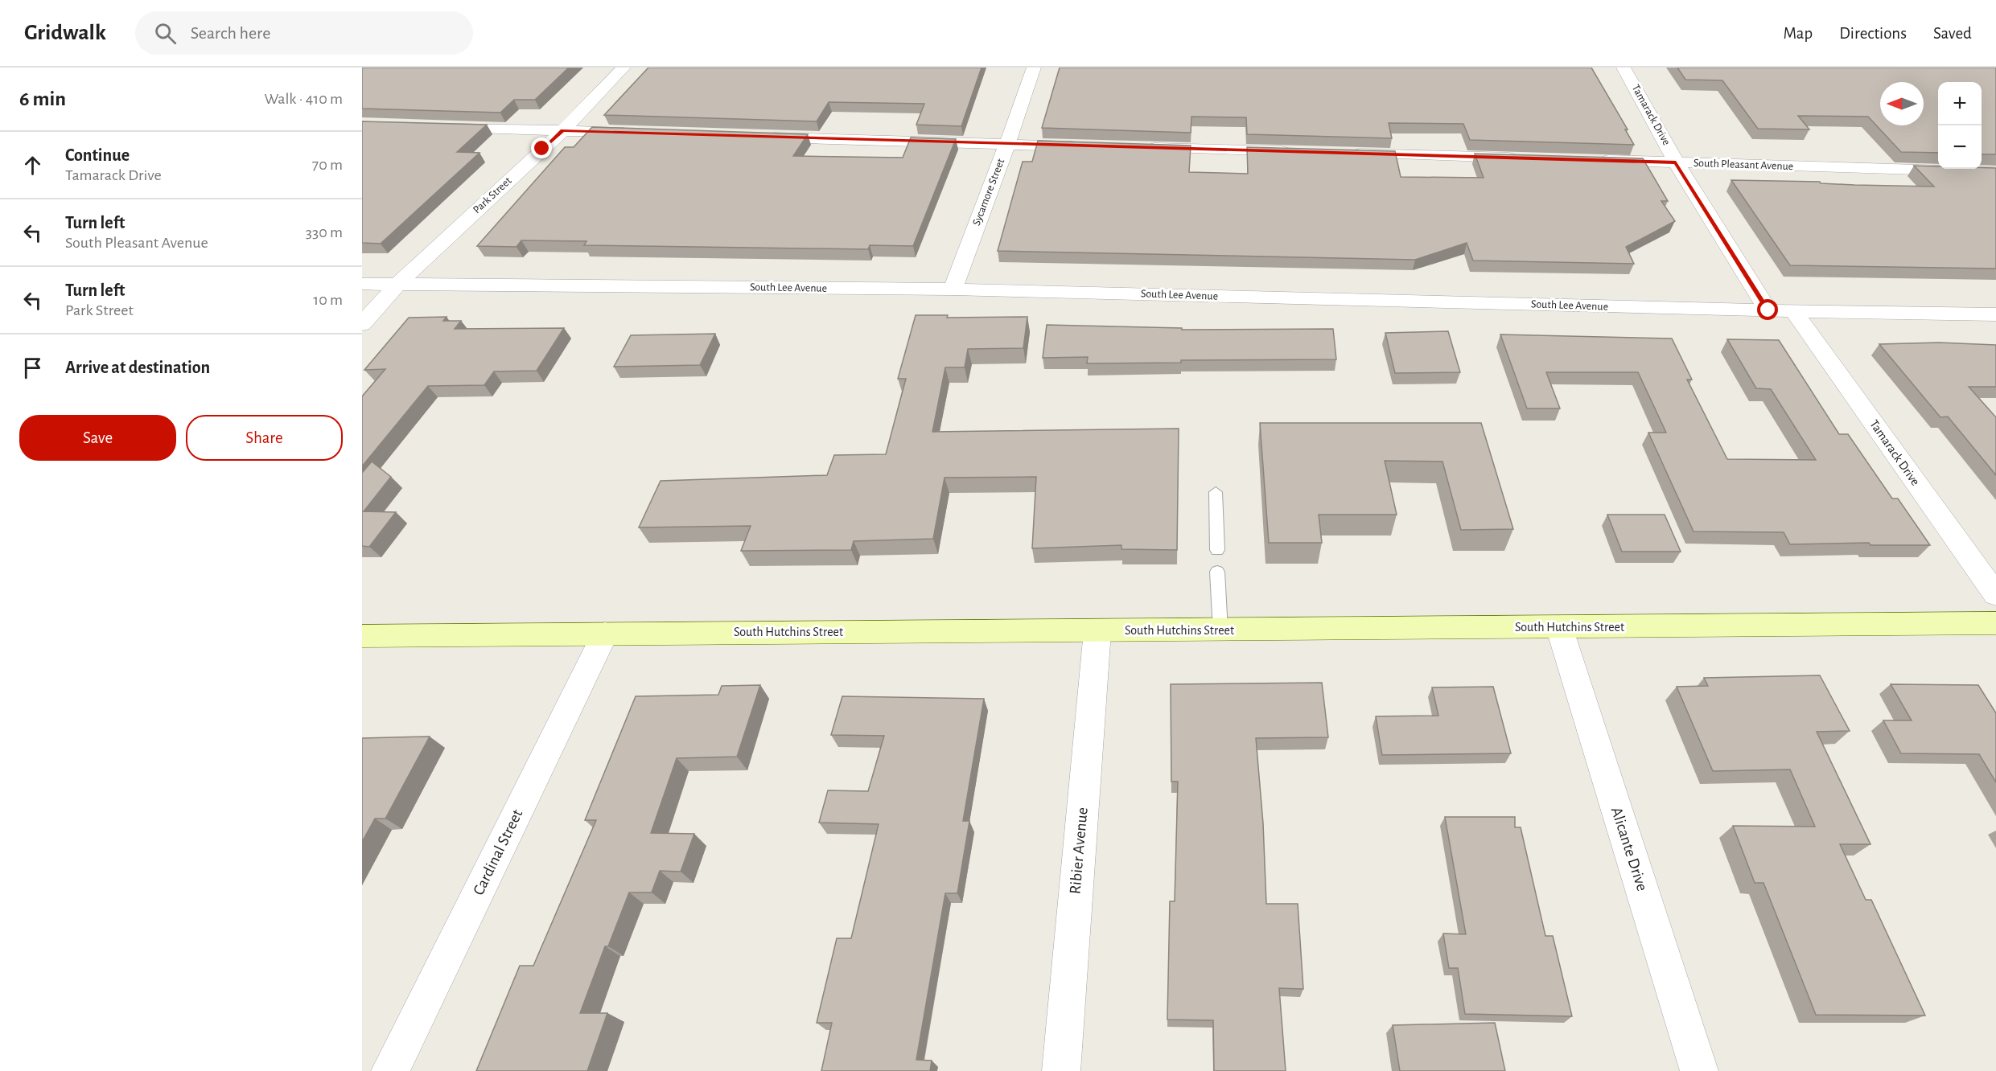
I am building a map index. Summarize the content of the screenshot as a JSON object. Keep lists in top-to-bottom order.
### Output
{
  "streets": {
    "main road": ["South Hutchins Street"],
    "street": [
      "Tamarack Drive",
      "South Pleasant Avenue",
      "Sycamore Street",
      "Park Street",
      "South Lee Avenue",
      "Alicante Drive",
      "Ribier Avenue",
      "Cardinal Street"
    ]
  },
  "crossings": [
    ["Tamarack Drive", "South Pleasant Avenue"],
    ["Tamarack Drive", "South Lee Avenue"],
    ["Sycamore Street", "South Lee Avenue"],
    ["Park Street", "South Lee Avenue"],
    ["South Hutchins Street", "Alicante Drive"],
    ["South Hutchins Street", "Ribier Avenue"],
    ["South Hutchins Street", "Cardinal Street"]
  ],
  "north": "left",
  "page": {
    "header": "Gridwalk",
    "search": "Search here",
    "nav": ["Map", "Directions", "Saved"],
    "heading": ["6 min", "Walk · 410 m"],
    "map_buttons": ["+", "−"],
    "list": [
      ["Continue", "Tamarack Drive", "70 m"],
      ["Turn left", "South Pleasant Avenue", "330 m"],
      ["Turn left", "Park Street", "10 m"],
      "Arrive at destination"
    ],
    "buttons": ["Save", "Share"]
  }
}
